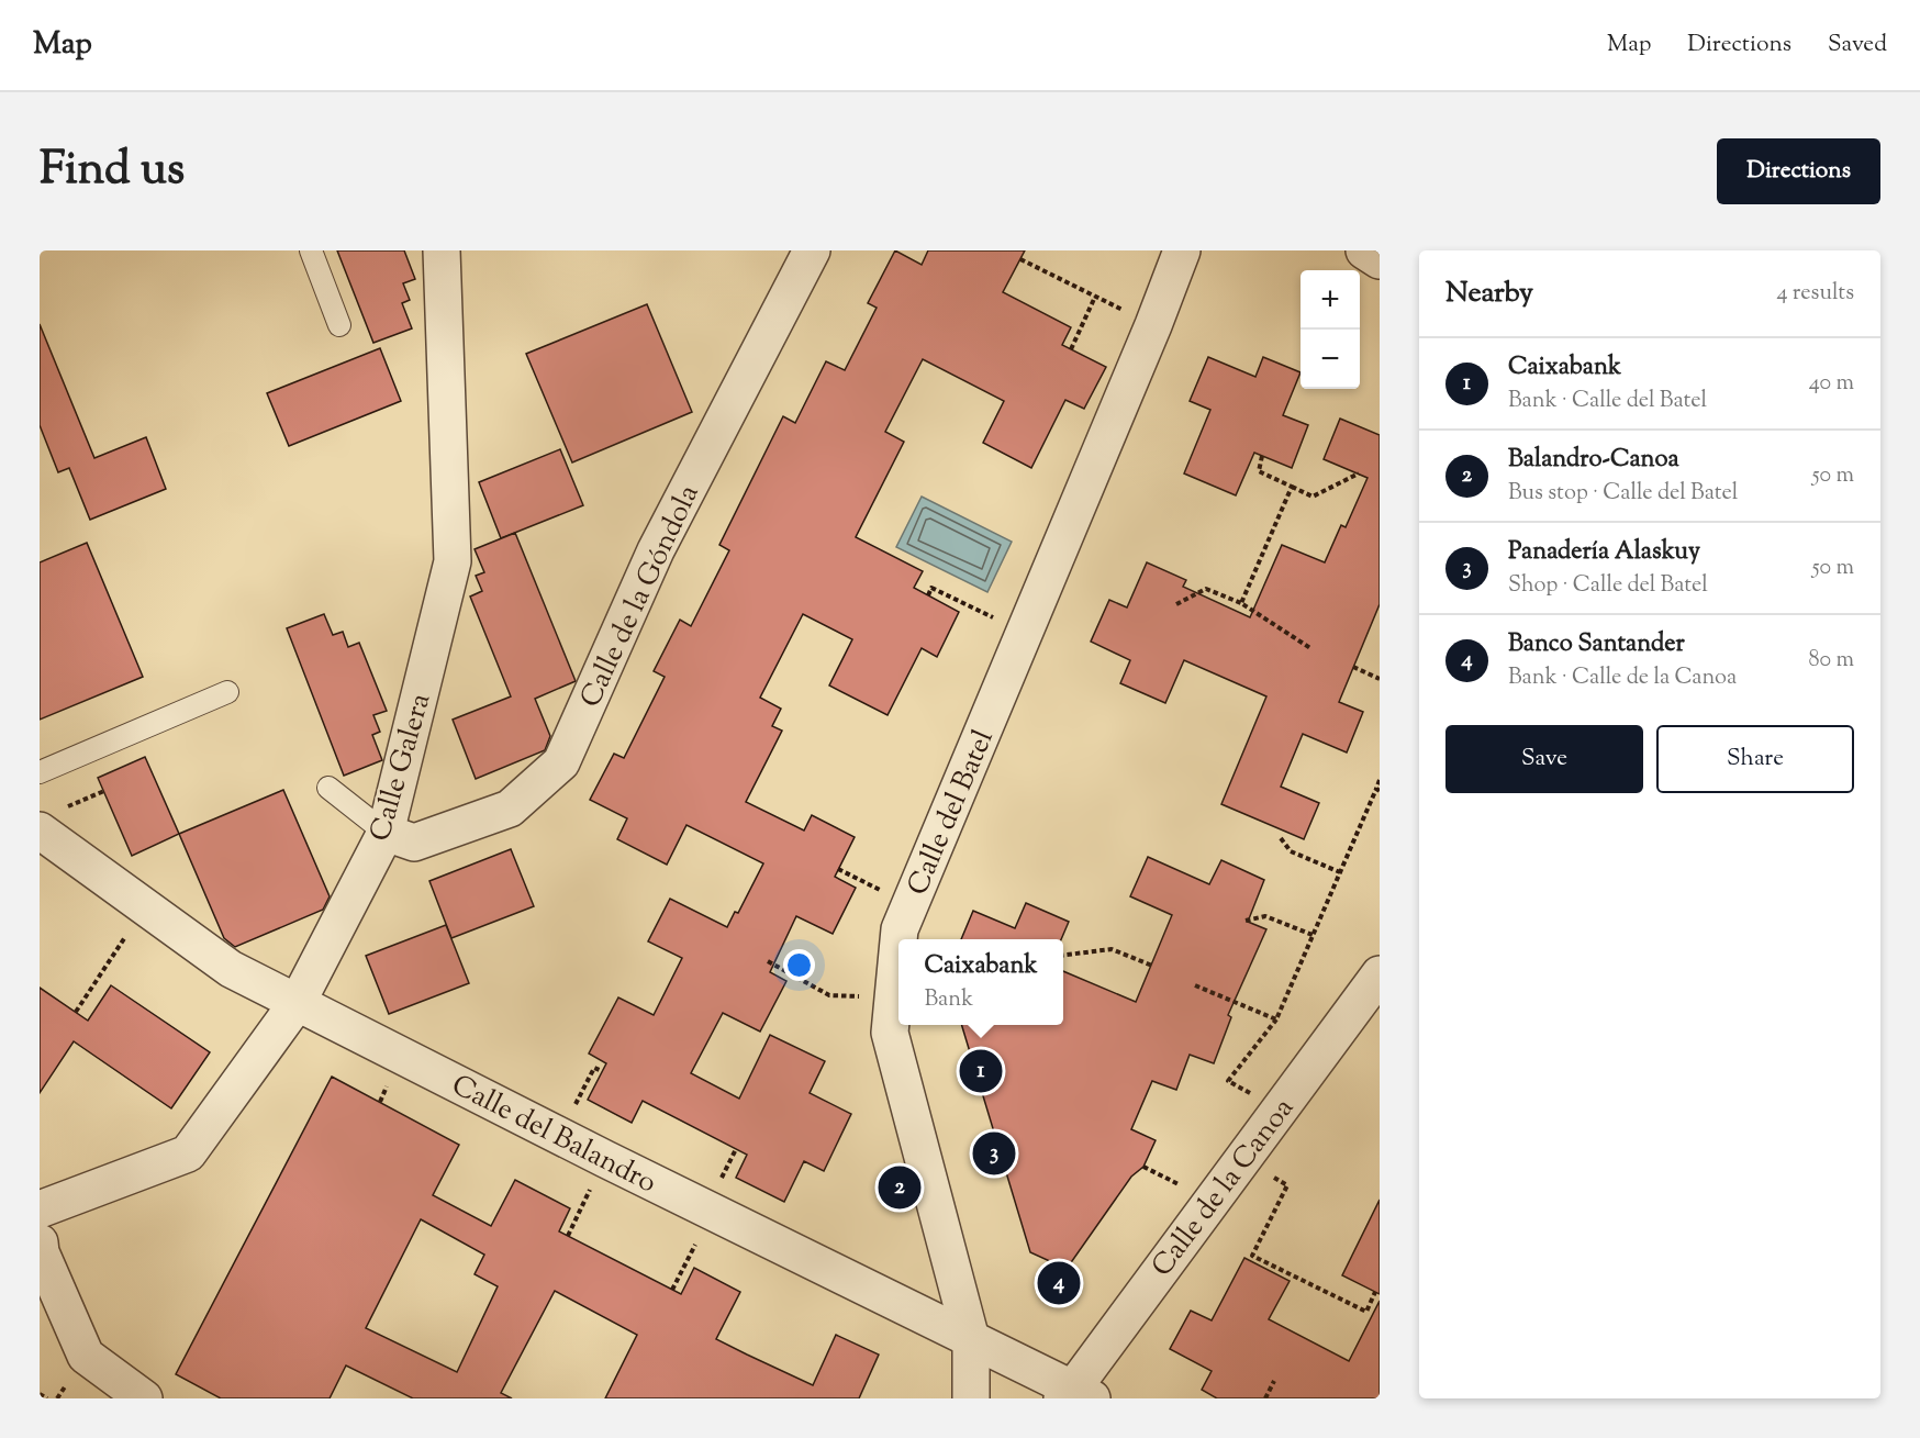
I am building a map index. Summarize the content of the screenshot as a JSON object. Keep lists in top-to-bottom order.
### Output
{
  "streets": {
    "street": [
      "Calle de la Góndola",
      "Calle Galera",
      "Calle del Batel",
      "Calle del Balandro",
      "Calle de la Canoa"
    ]
  },
  "crossings": [
    ["Calle de la Góndola", "Calle Galera"],
    ["Calle Galera", "Calle del Balandro"],
    ["Calle del Batel", "Calle del Balandro"],
    ["Calle del Balandro", "Calle de la Canoa"]
  ],
  "page": {
    "header": "Map",
    "nav": ["Map", "Directions", "Saved"],
    "title": "Find us",
    "buttons": [
      "Directions",
      ["Save", "Share"]
    ],
    "heading": ["Nearby", "4 results"],
    "map_buttons": ["+", "−"],
    "list": [
      {
        "mark": "1",
        "name": "Caixabank",
        "note": "Bank · Calle del Batel",
        "value": "40 m"
      },
      {
        "mark": "2",
        "name": "Balandro-Canoa",
        "note": "Bus stop · Calle del Batel",
        "value": "50 m"
      },
      {
        "mark": "3",
        "name": "Panadería Alaskuy",
        "note": "Shop · Calle del Batel",
        "value": "50 m"
      },
      {
        "mark": "4",
        "name": "Banco Santander",
        "note": "Bank · Calle de la Canoa",
        "value": "80 m"
      }
    ],
    "popup": ["Caixabank", "Bank"],
    "pins": [
      "1",
      "3",
      "2",
      "4"
    ]
  }
}
